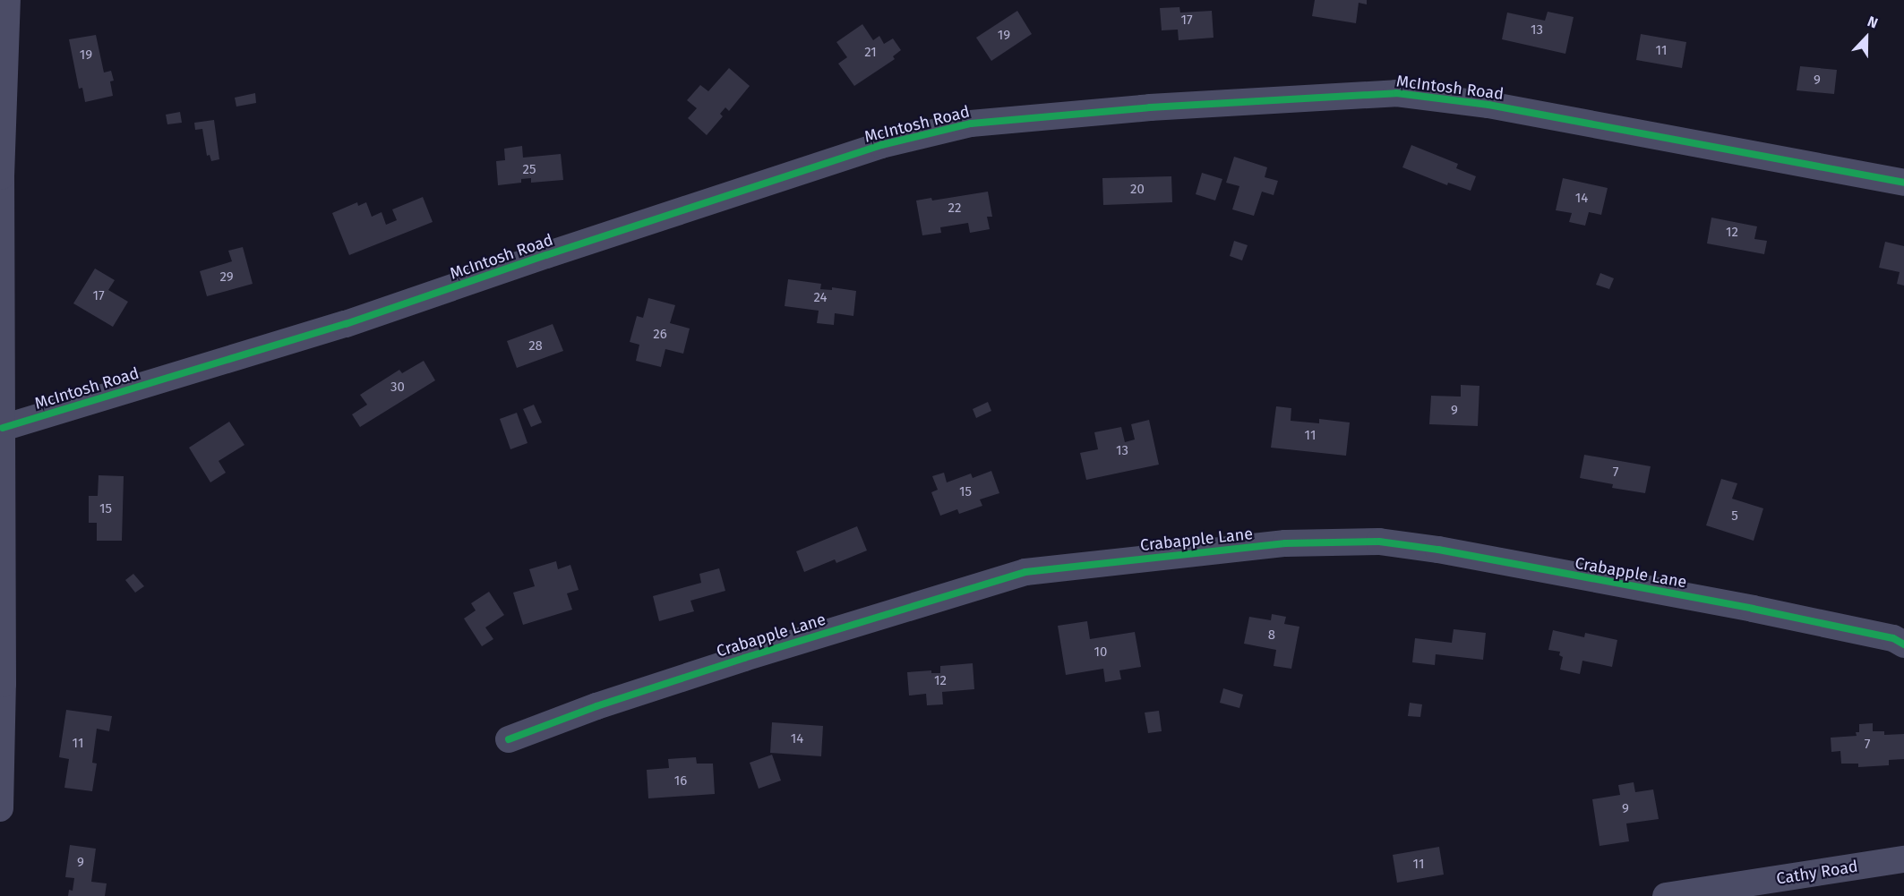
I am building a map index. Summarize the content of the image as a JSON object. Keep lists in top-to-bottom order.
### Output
{
  "streets": {
    "street": ["McIntosh Road", "Crabapple Lane", "Cathy Road"]
  },
  "house_numbers": [
    "17",
    "13",
    "19",
    "11",
    "21",
    "19",
    "9",
    "25",
    "20",
    "14",
    "22",
    "12",
    "29",
    "17",
    "24",
    "26",
    "28",
    "30",
    "9",
    "11",
    "13",
    "7",
    "15",
    "15",
    "5",
    "8",
    "10",
    "12",
    "14",
    "11",
    "7",
    "16",
    "9",
    "9",
    "11"
  ],
  "north": "top"
}
